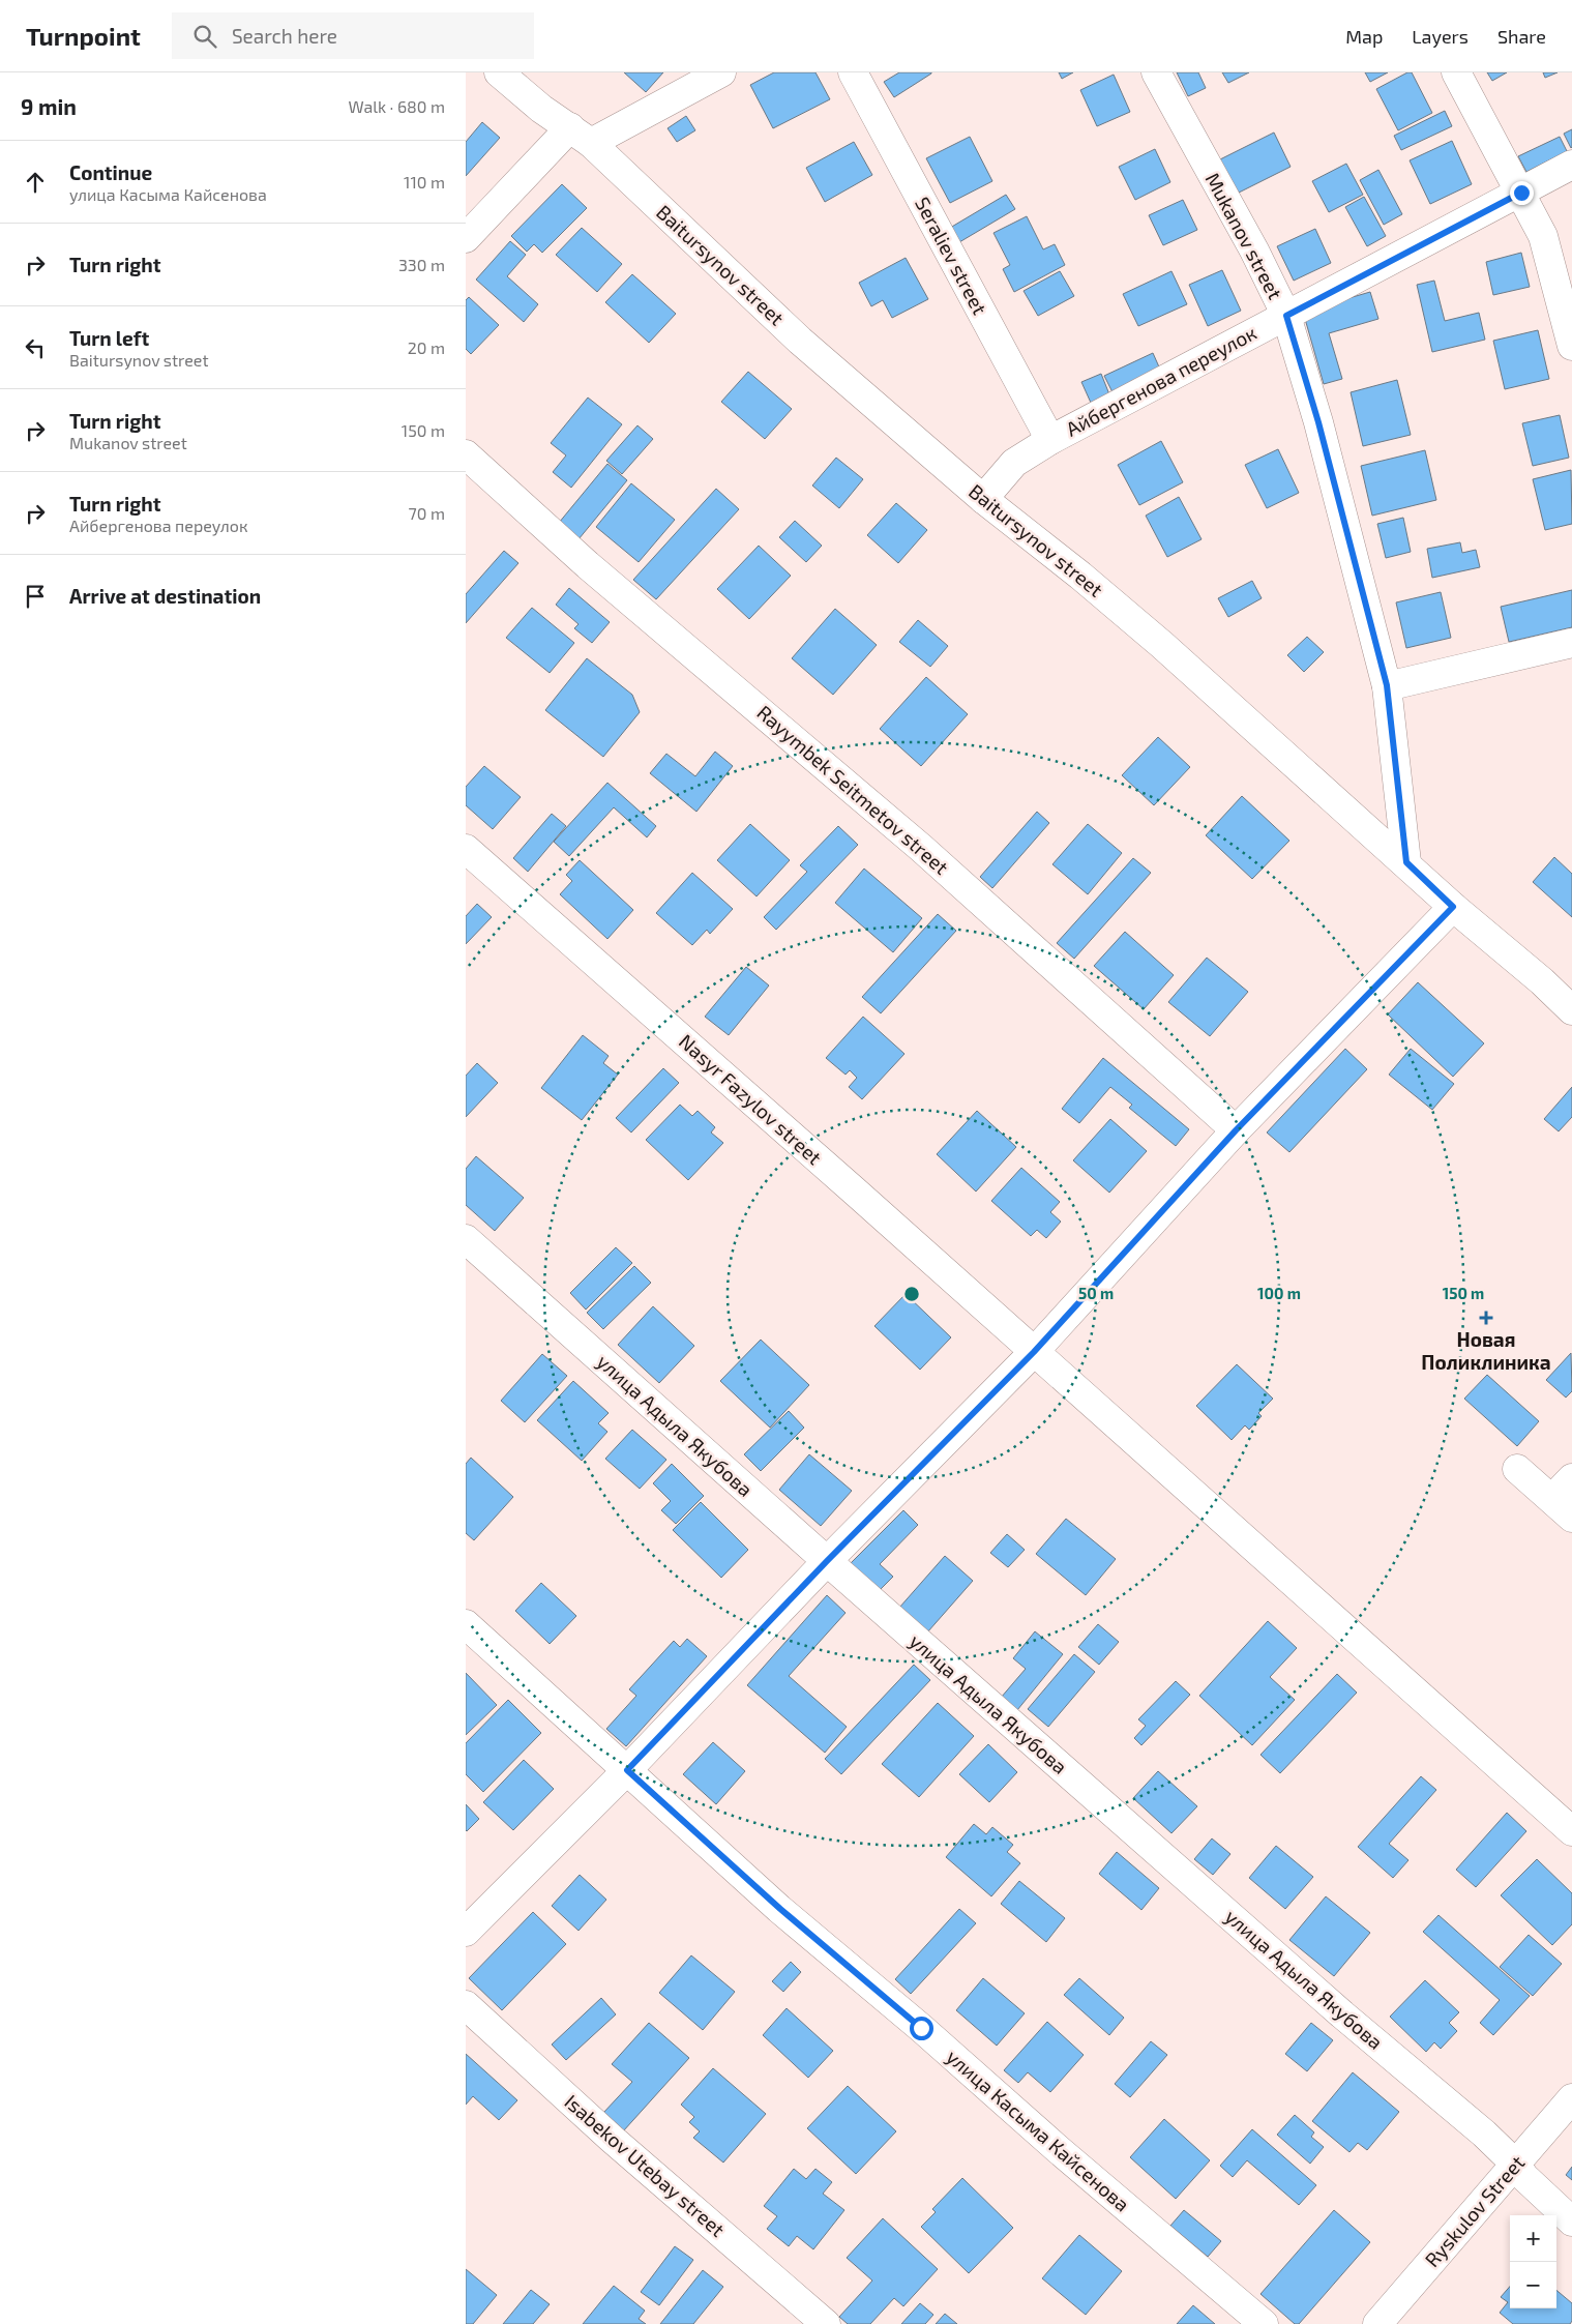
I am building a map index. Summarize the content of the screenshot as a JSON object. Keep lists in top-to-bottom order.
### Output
{
  "streets": {
    "street": [
      "Mukanov street",
      "Seraliev street",
      "Baitursynov street",
      "Айбергенова переулок",
      "Rayymbek Seitmetov street",
      "Nasyr Fazylov street",
      "улица Адыла Якубова",
      "улица Касыма Кайсенова",
      "Isabekov Utebay street",
      "Ryskulov Street"
    ]
  },
  "crossings": [
    ["Mukanov street", "Baitursynov street"],
    ["Mukanov street", "Айбергенова переулок"],
    ["Seraliev street", "Айбергенова переулок"],
    ["Baitursynov street", "Айбергенова переулок"],
    ["улица Адыла Якубова", "Ryskulov Street"]
  ],
  "places": {
    "health": ["Новая Поликлиника"]
  },
  "page": {
    "header": "Turnpoint",
    "search": "Search here",
    "nav": ["Map", "Layers", "Share"],
    "heading": ["9 min", "Walk · 680 m"],
    "list": [
      ["Continue", "улица Касыма Кайсенова", "110 m"],
      ["Turn right", "330 m"],
      ["Turn left", "Baitursynov street", "20 m"],
      ["Turn right", "Mukanov street", "150 m"],
      ["Turn right", "Айбергенова переулок", "70 m"],
      "Arrive at destination"
    ],
    "map_buttons": ["+", "−"]
  },
  "rings": ["50 m", "100 m", "150 m"]
}
